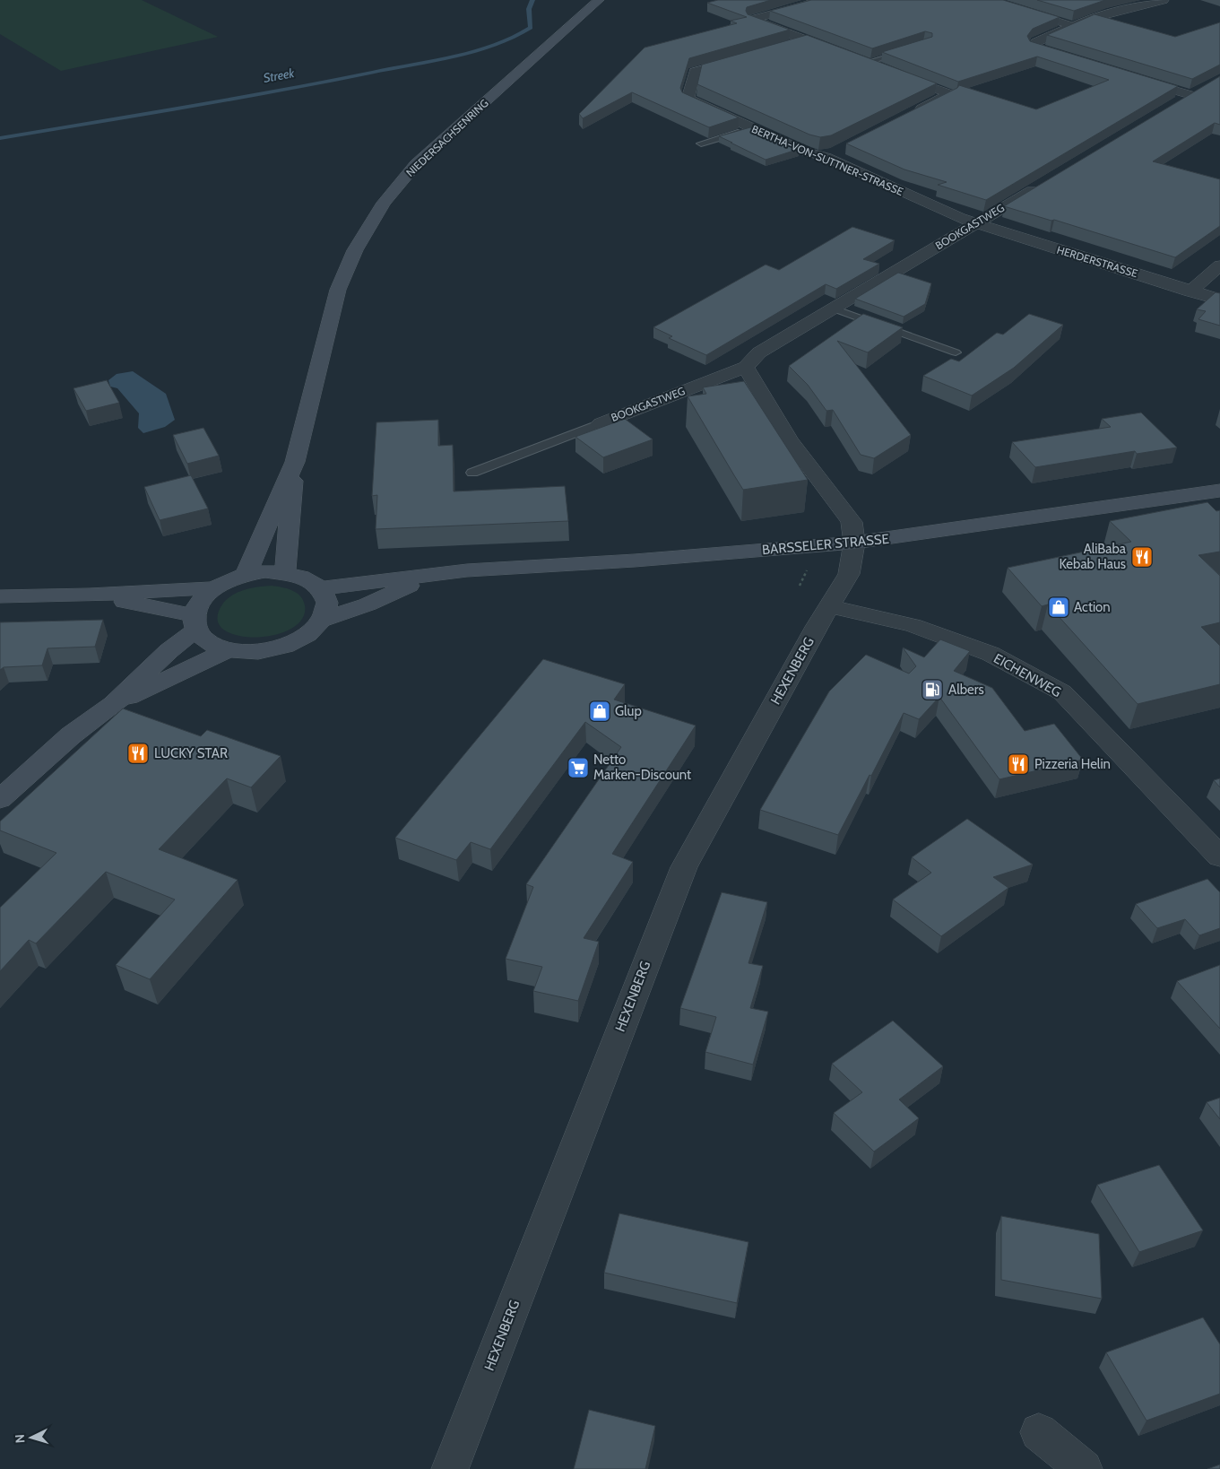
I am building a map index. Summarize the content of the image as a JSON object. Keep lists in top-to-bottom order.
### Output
{
  "streets": {
    "main road": ["NIEDERSACHSENRING", "BARSSELER STRASSE"],
    "street": [
      "BERTHA-VON-SUTTNER-STRASSE",
      "BOOKGASTWEG",
      "HERDERSTRASSE",
      "HEXENBERG",
      "EICHENWEG"
    ]
  },
  "crossings": [
    ["NIEDERSACHSENRING", "BARSSELER STRASSE"],
    ["BERTHA-VON-SUTTNER-STRASSE", "BOOKGASTWEG"],
    ["BERTHA-VON-SUTTNER-STRASSE", "HERDERSTRASSE"],
    ["BOOKGASTWEG", "HERDERSTRASSE"],
    ["BARSSELER STRASSE", "HEXENBERG"],
    ["HEXENBERG", "EICHENWEG"]
  ],
  "water": ["Streek"],
  "places": {
    "restaurant": ["AliBaba Kebab Haus", "LUCKY STAR", "Pizzeria Helin"],
    "shop": ["Action", "Glup"],
    "fuel station": ["Albers"],
    "supermarket": ["Netto Marken-Discount"]
  },
  "north": "left"
}
